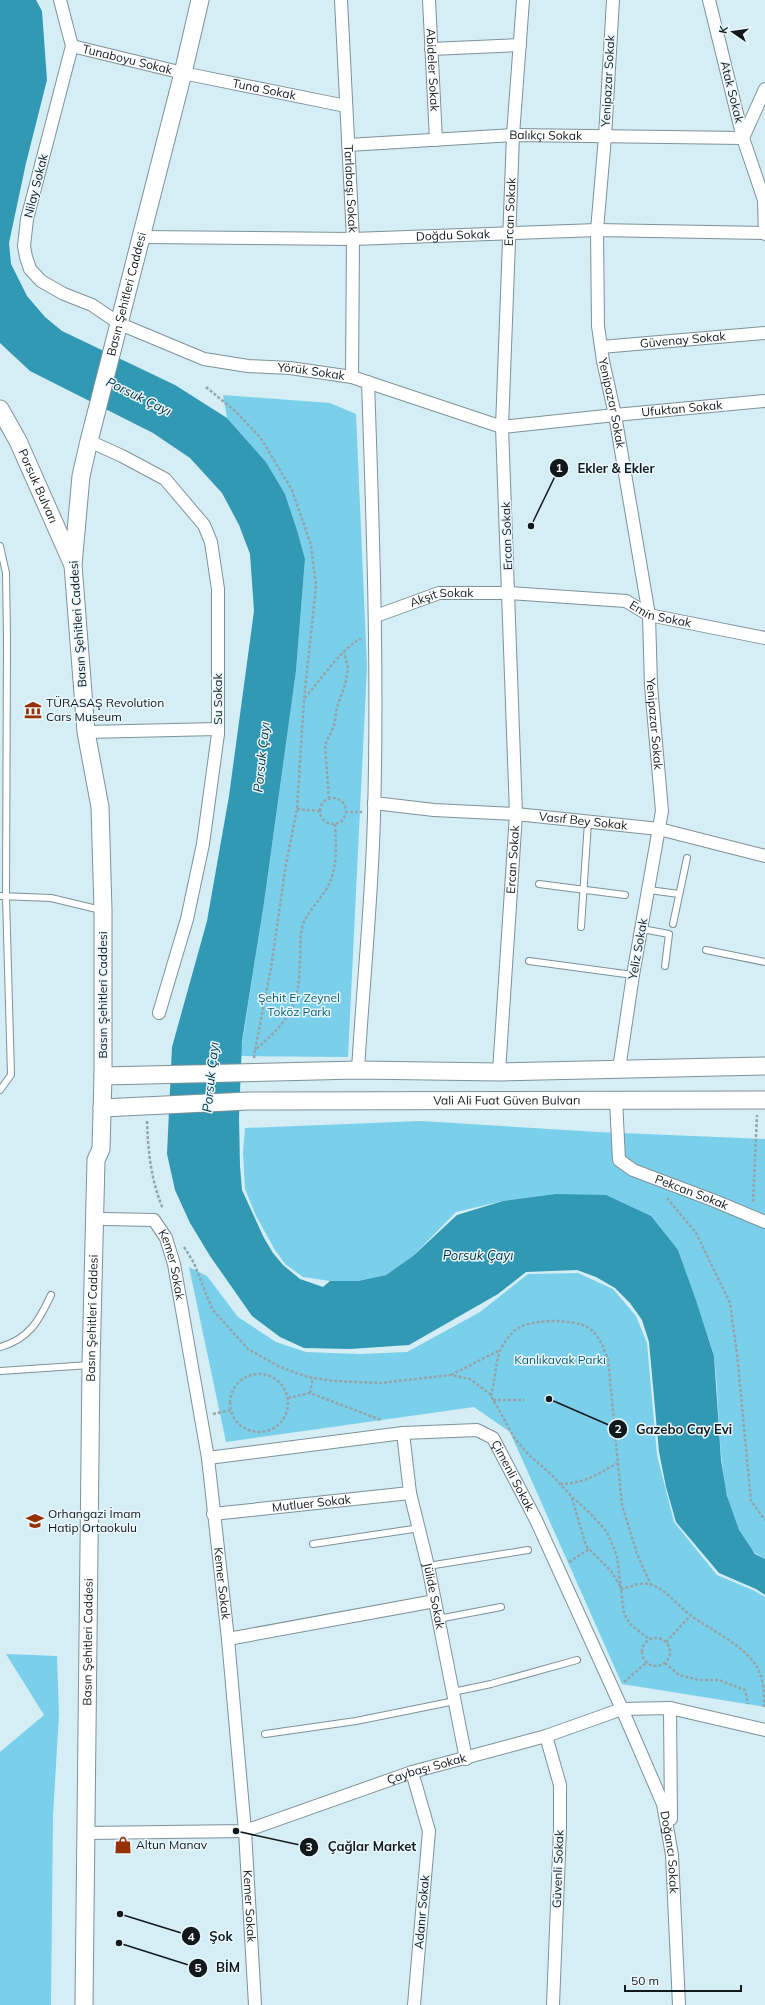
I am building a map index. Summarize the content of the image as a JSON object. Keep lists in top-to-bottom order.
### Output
{
  "streets": {
    "main road": ["Basın Şehitleri Caddesi", "Porsuk Bulvarı", "Vali Ali Fuat Güven Bulvarı"],
    "street": [
      "Tunaboyu Sokak",
      "Abideler Sokak",
      "Yenipazar Sokak",
      "Tuna Sokak",
      "Atak Sokak",
      "Balıkçı Sokak",
      "Nilay Sokak",
      "Tarlabaşı Sokak",
      "Ercan Sokak",
      "Doğdu Sokak",
      "Güvenay Sokak",
      "Yörük Sokak",
      "Ufuktan Sokak",
      "Akşit Sokak",
      "Emin Sokak",
      "Su Sokak",
      "Vasıf Bey Sokak",
      "Yeliz Sokak",
      "Pekcan Sokak",
      "Kemer Sokak",
      "Çimenli Sokak",
      "Mutluer Sokak",
      "Jülide Sokak",
      "Çaybaşı Sokak",
      "Doğancı Sokak",
      "Güvenli Sokak",
      "Adanır Sokak"
    ]
  },
  "crossings": [
    ["Tunaboyu Sokak", "Tuna Sokak"],
    ["Tunaboyu Sokak", "Nilay Sokak"],
    ["Tunaboyu Sokak", "Basın Şehitleri Caddesi"],
    ["Abideler Sokak", "Balıkçı Sokak"],
    ["Yenipazar Sokak", "Balıkçı Sokak"],
    ["Yenipazar Sokak", "Doğdu Sokak"],
    ["Yenipazar Sokak", "Güvenay Sokak"],
    ["Yenipazar Sokak", "Ufuktan Sokak"],
    ["Yenipazar Sokak", "Emin Sokak"],
    ["Yenipazar Sokak", "Vasıf Bey Sokak"],
    ["Yenipazar Sokak", "Yeliz Sokak"],
    ["Tuna Sokak", "Tarlabaşı Sokak"],
    ["Tuna Sokak", "Basın Şehitleri Caddesi"],
    ["Atak Sokak", "Balıkçı Sokak"],
    ["Atak Sokak", "Doğdu Sokak"],
    ["Balıkçı Sokak", "Tarlabaşı Sokak"],
    ["Balıkçı Sokak", "Ercan Sokak"],
    ["Nilay Sokak", "Basın Şehitleri Caddesi"],
    ["Nilay Sokak", "Yörük Sokak"],
    ["Tarlabaşı Sokak", "Doğdu Sokak"],
    ["Tarlabaşı Sokak", "Yörük Sokak"],
    ["Ercan Sokak", "Doğdu Sokak"],
    ["Ercan Sokak", "Yörük Sokak"],
    ["Ercan Sokak", "Ufuktan Sokak"],
    ["Ercan Sokak", "Akşit Sokak"],
    ["Ercan Sokak", "Emin Sokak"],
    ["Ercan Sokak", "Vasıf Bey Sokak"],
    ["Doğdu Sokak", "Basın Şehitleri Caddesi"],
    ["Basın Şehitleri Caddesi", "Yörük Sokak"],
    ["Basın Şehitleri Caddesi", "Porsuk Bulvarı"],
    ["Basın Şehitleri Caddesi", "Su Sokak"],
    ["Basın Şehitleri Caddesi", "Vali Ali Fuat Güven Bulvarı"],
    ["Basın Şehitleri Caddesi", "Çaybaşı Sokak"],
    ["Yörük Sokak", "Ufuktan Sokak"],
    ["Akşit Sokak", "Emin Sokak"],
    ["Vasıf Bey Sokak", "Yeliz Sokak"],
    ["Vali Ali Fuat Güven Bulvarı", "Pekcan Sokak"],
    ["Kemer Sokak", "Çimenli Sokak"],
    ["Kemer Sokak", "Mutluer Sokak"],
    ["Kemer Sokak", "Çaybaşı Sokak"],
    ["Çimenli Sokak", "Jülide Sokak"],
    ["Çimenli Sokak", "Çaybaşı Sokak"],
    ["Çimenli Sokak", "Doğancı Sokak"],
    ["Mutluer Sokak", "Jülide Sokak"],
    ["Jülide Sokak", "Çaybaşı Sokak"],
    ["Çaybaşı Sokak", "Doğancı Sokak"],
    ["Çaybaşı Sokak", "Güvenli Sokak"],
    ["Çaybaşı Sokak", "Adanır Sokak"]
  ],
  "water": ["Porsuk Çayı"],
  "parks": ["Şehit Er Zeynel Toköz Parkı", "Kanlıkavak Parkı"],
  "places": {
    "other": [
      "Ekler & Ekler",
      "Gazebo Cay Evi",
      "Çağlar Market",
      "Şok",
      "BİM"
    ],
    "museum": ["TÜRASAŞ Revolution Cars Museum"],
    "school or university": ["Orhangazi İmam Hatip Ortaokulu"],
    "shop": ["Altun Manav"]
  },
  "scale_bar": "50 m",
  "north": "left"
}
